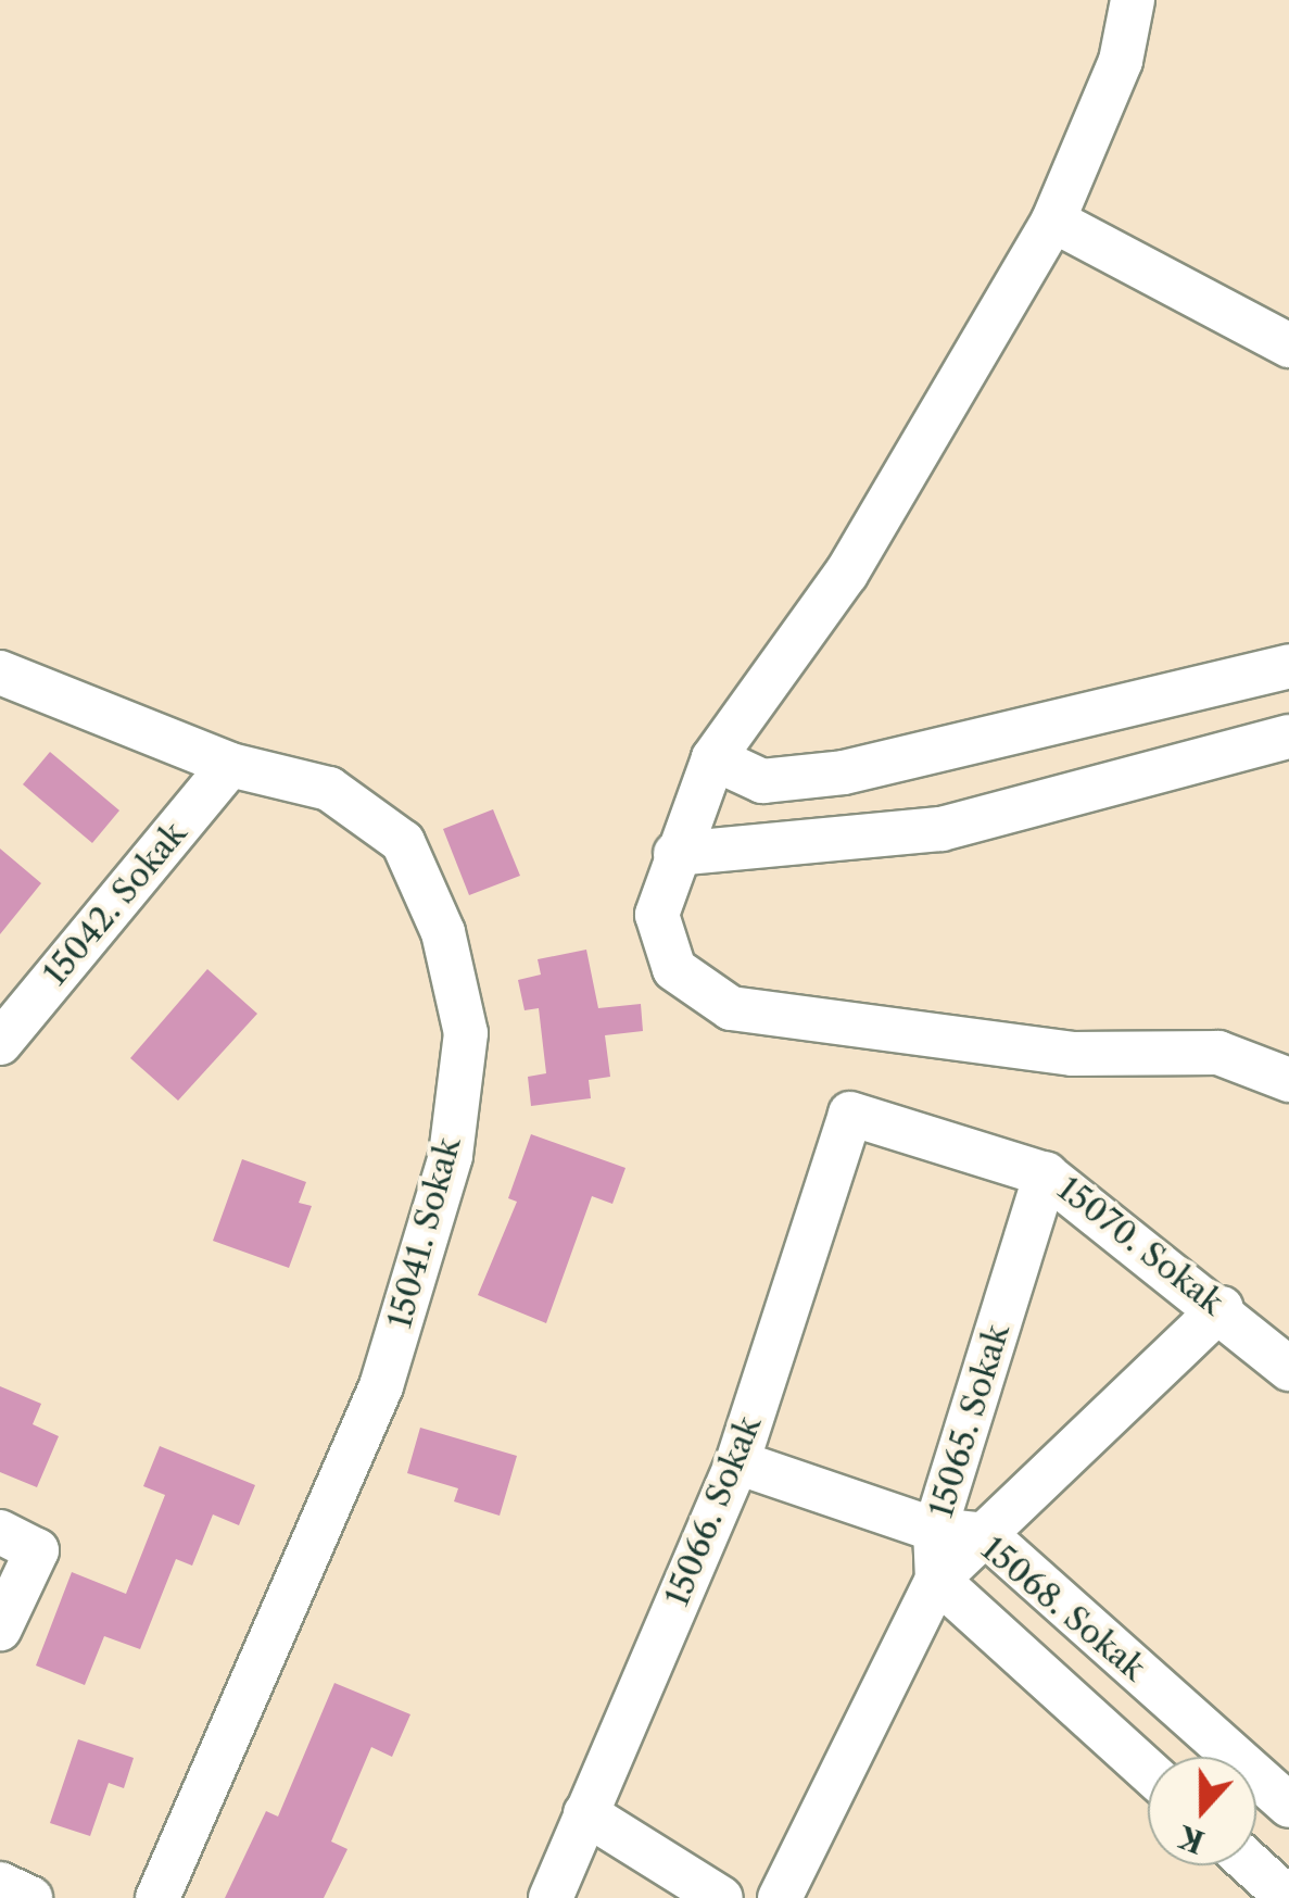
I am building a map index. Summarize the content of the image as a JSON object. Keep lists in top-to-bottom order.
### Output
{
  "streets": {
    "street": [
      "15042. Sokak",
      "15041. Sokak",
      "15070. Sokak",
      "15065. Sokak",
      "15066. Sokak",
      "15068. Sokak"
    ]
  },
  "crossings": [
    ["15042. Sokak", "15041. Sokak"],
    ["15070. Sokak", "15065. Sokak"],
    ["15070. Sokak", "15066. Sokak"],
    ["15065. Sokak", "15068. Sokak"],
    ["15066. Sokak", "15068. Sokak"]
  ],
  "north": "bottom"
}
